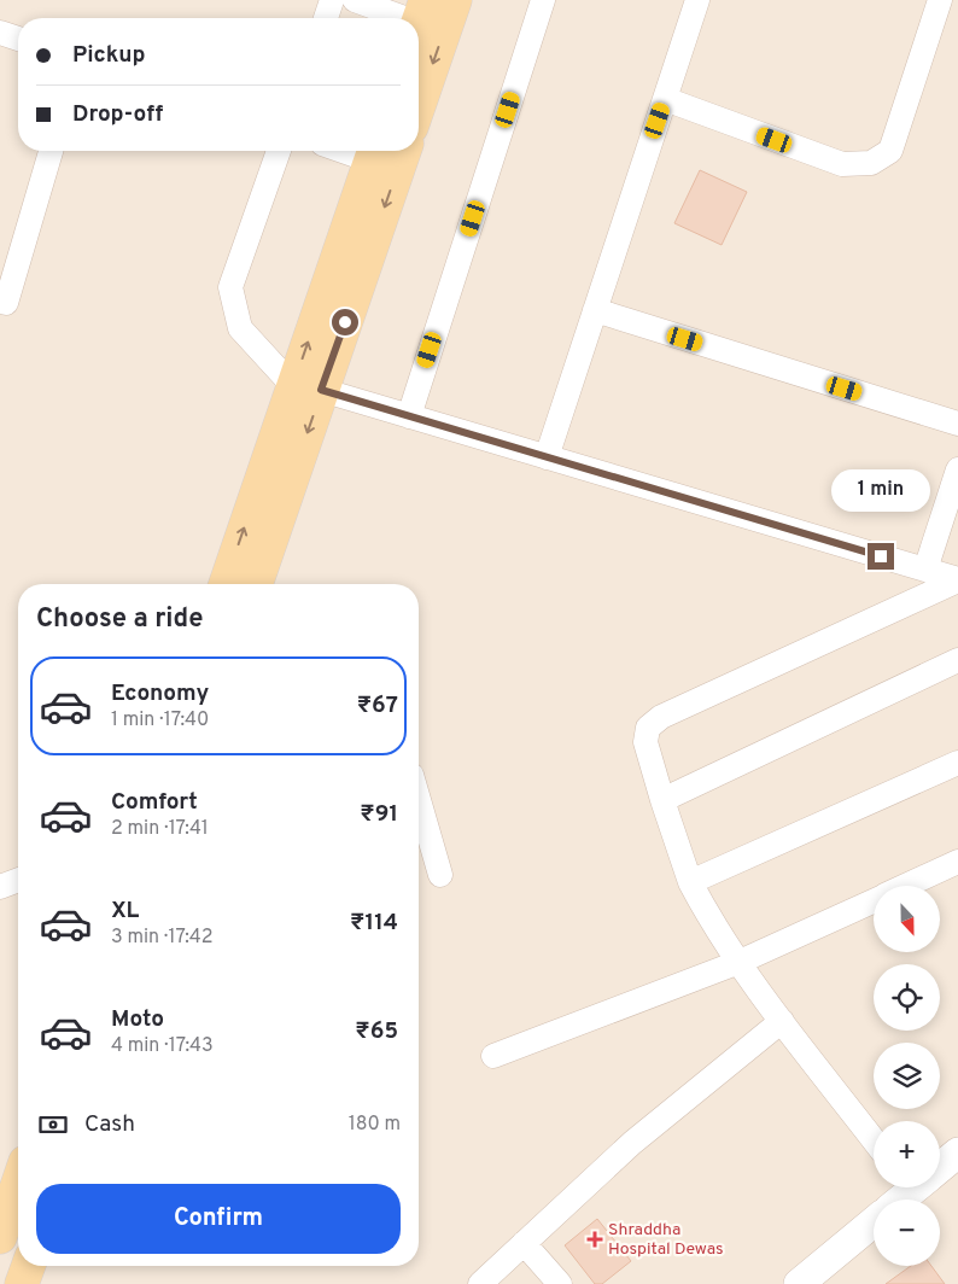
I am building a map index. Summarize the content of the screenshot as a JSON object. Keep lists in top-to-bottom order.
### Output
{
  "places": {
    "health": ["Shraddha Hospital Dewas"]
  },
  "north": "bottom",
  "page": {
    "banner": ["Pickup", "Drop-off"],
    "bubble": "1 min",
    "heading": "Choose a ride",
    "list": [
      {
        "name": "Economy",
        "note": "1 min · 17:40",
        "value": "₹67"
      },
      {
        "name": "Comfort",
        "note": "2 min · 17:41",
        "value": "₹91"
      },
      {
        "name": "XL",
        "note": "3 min · 17:42",
        "value": "₹114"
      },
      {
        "name": "Moto",
        "note": "4 min · 17:43",
        "value": "₹65"
      }
    ],
    "map_buttons": ["+", "−"],
    "pay": ["Cash", "180 m"],
    "buttons": "Confirm"
  }
}
